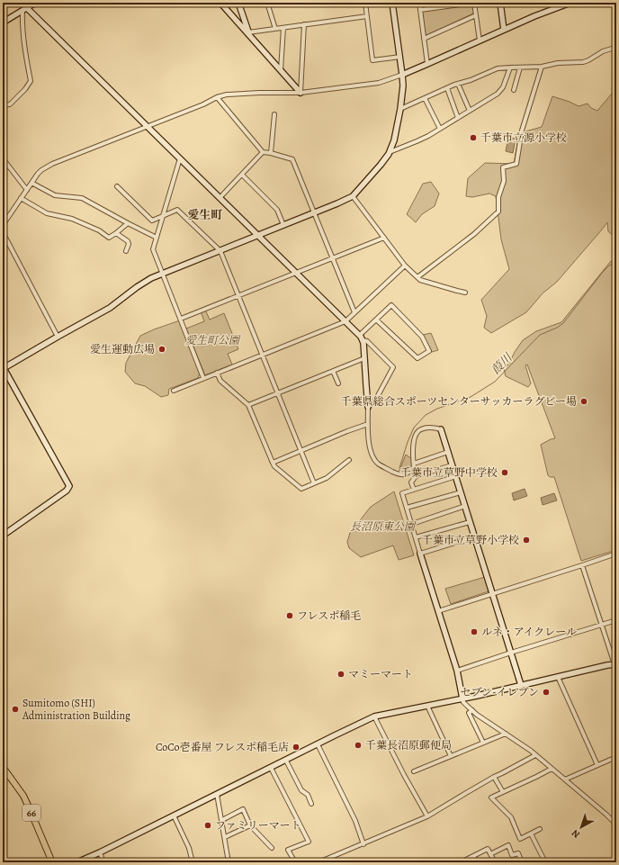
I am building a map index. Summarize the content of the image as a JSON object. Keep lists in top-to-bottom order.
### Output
{
  "streets": {
    "main road": ["66"]
  },
  "districts": ["愛生町"],
  "water": ["葭川"],
  "parks": ["愛生町公園", "長沼原東公園"],
  "places": [
    "千葉市立源小学校",
    "愛生運動広場",
    "千葉県総合スポーツセンターサッカーラグビー場",
    "千葉市立草野中学校",
    "千葉市立草野小学校",
    "フレスポ稲毛",
    "ルネ・アイクレール",
    "マミーマート",
    "セブン-イレブン",
    "Sumitomo (SHI) Administration Building",
    "千葉長沼原郵便局",
    "CoCo壱番屋 フレスポ稲毛店",
    "ファミリーマート"
  ],
  "north": "bottom left"
}
